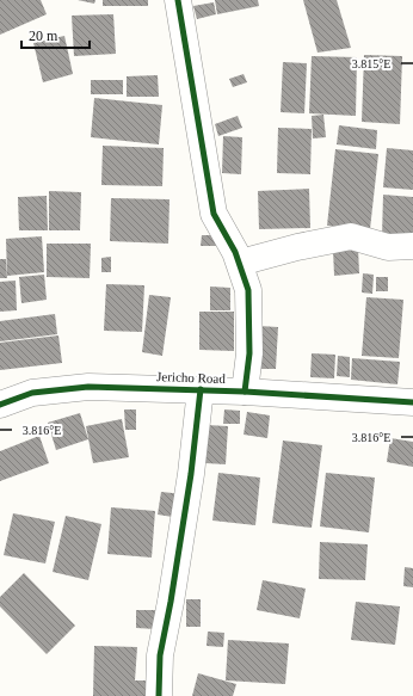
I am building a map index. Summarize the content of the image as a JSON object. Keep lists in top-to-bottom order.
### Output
{
  "streets": {
    "street": ["Jericho Road"]
  },
  "scale_bar": "20 m",
  "coordinates": ["3.815°E", "3.816°E"]
}
